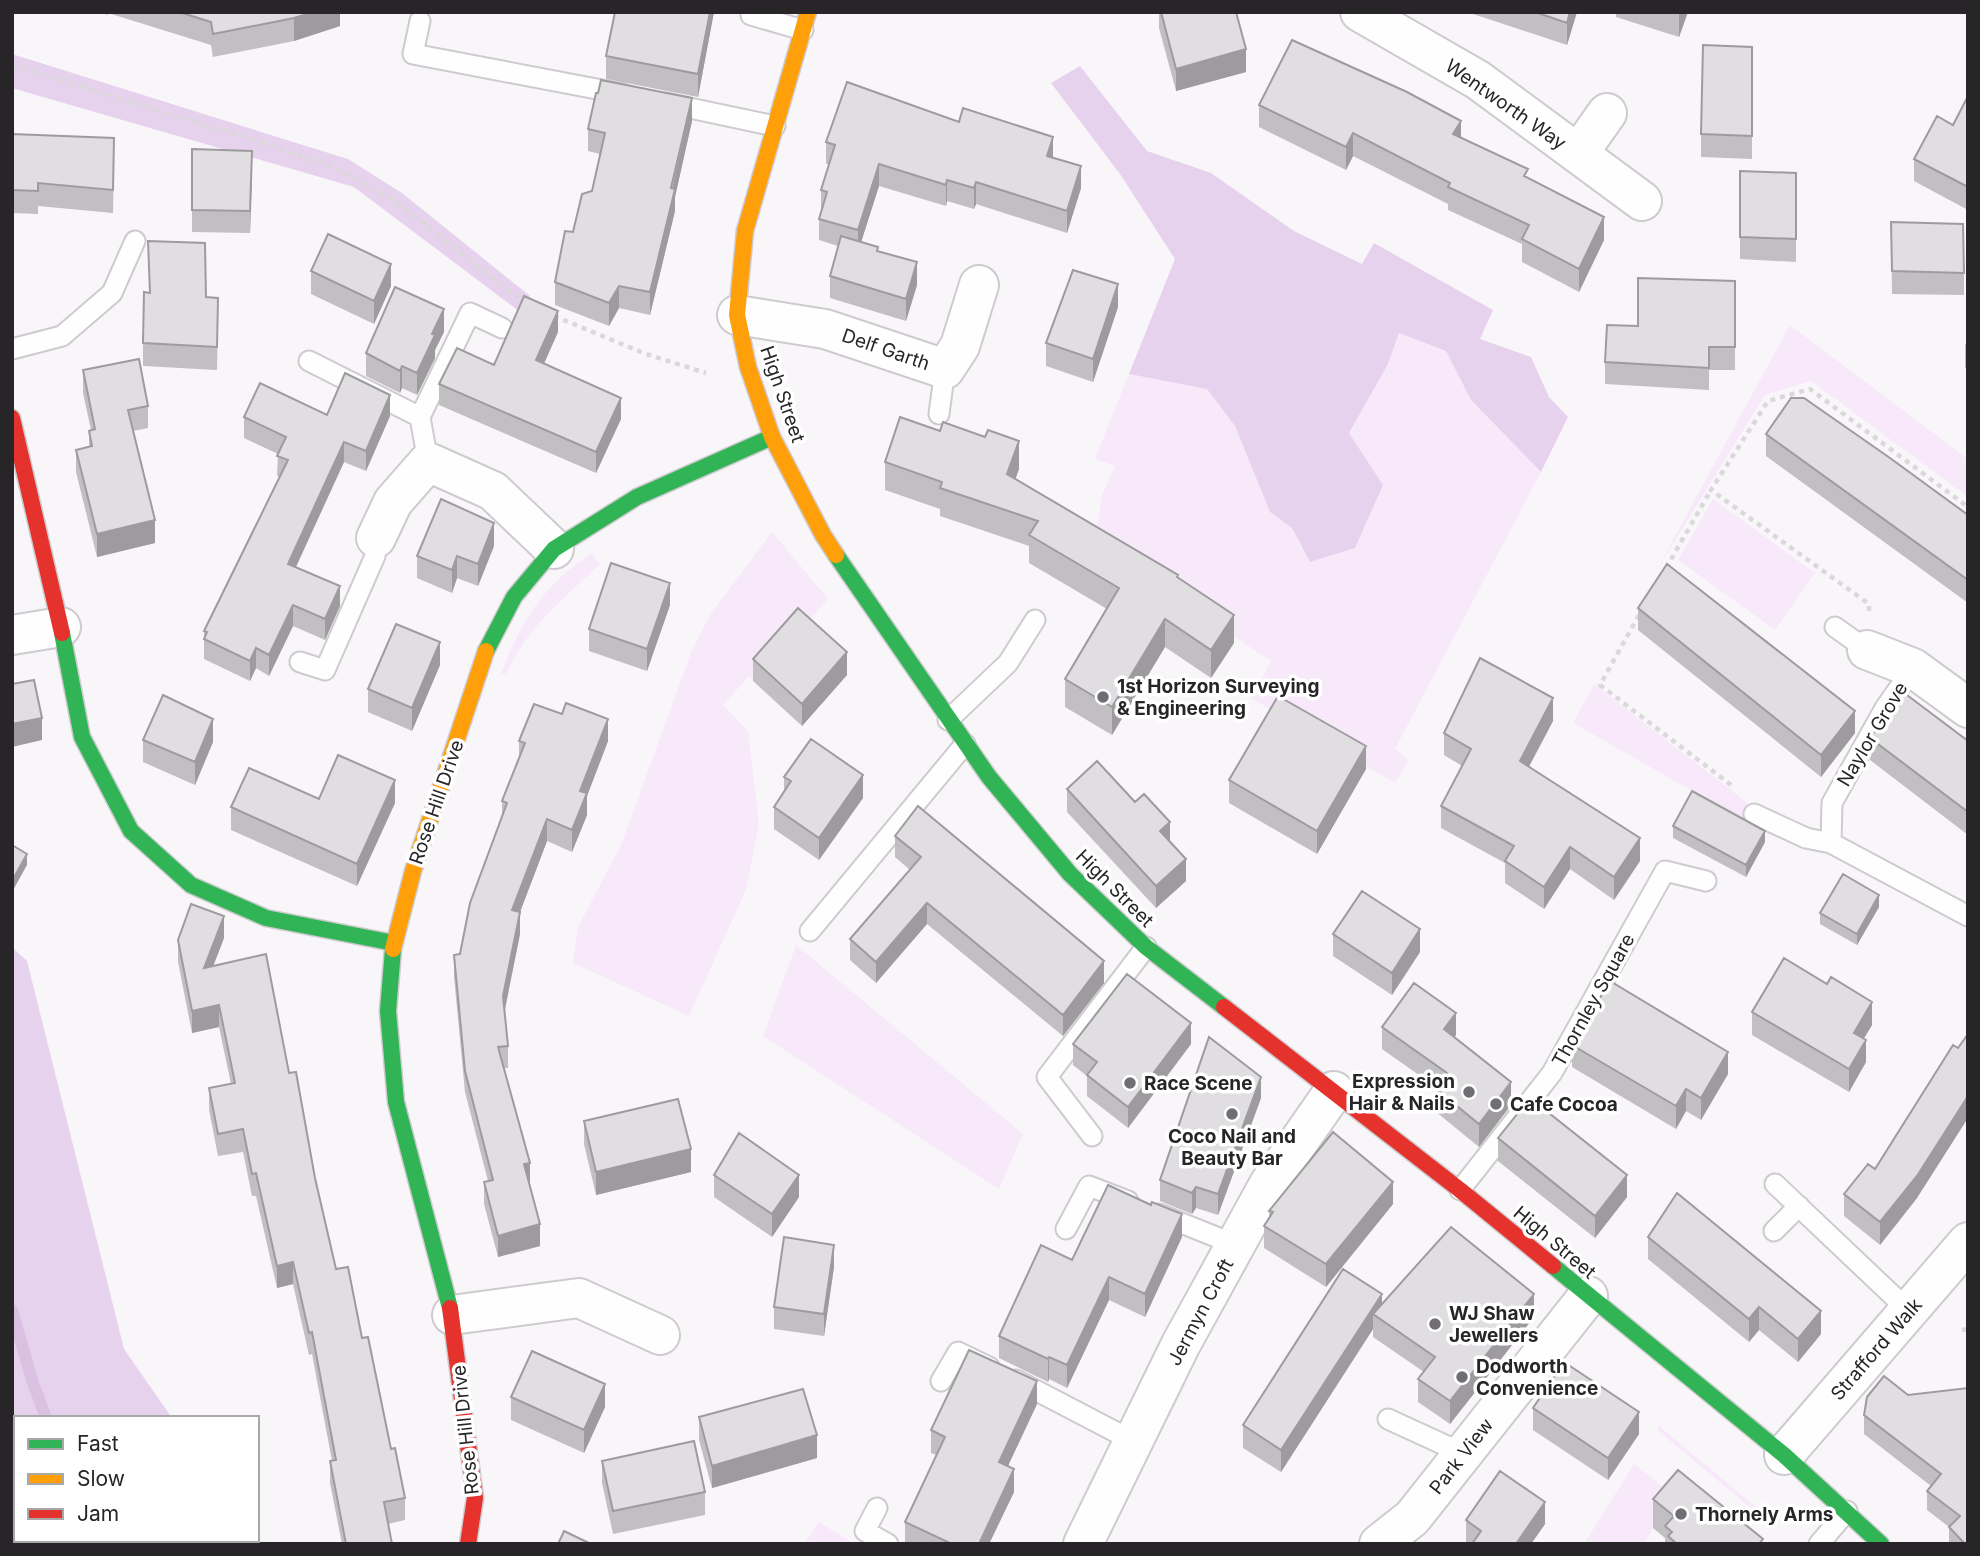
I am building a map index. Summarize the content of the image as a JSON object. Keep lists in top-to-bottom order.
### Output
{
  "streets": {
    "main road": ["High Street", "Rose Hill Drive"],
    "street": [
      "Wentworth Way",
      "Delf Garth",
      "Naylor Grove",
      "Jermyn Croft",
      "Strafford Walk",
      "Park View"
    ],
    "lane": ["Thornley Square"]
  },
  "crossings": [
    ["Delf Garth", "High Street"],
    ["High Street", "Rose Hill Drive"],
    ["High Street", "Thornley Square"],
    ["High Street", "Jermyn Croft"],
    ["High Street", "Strafford Walk"],
    ["High Street", "Park View"]
  ],
  "places": [
    "1st Horizon Surveying & Engineering",
    "Race Scene",
    "Expression Hair & Nails",
    "Cafe Cocoa",
    "Coco Nail and Beauty Bar",
    "WJ Shaw Jewellers",
    "Dodworth Convenience",
    "Thornely Arms"
  ],
  "legend": ["Fast", "Slow", "Jam"]
}
